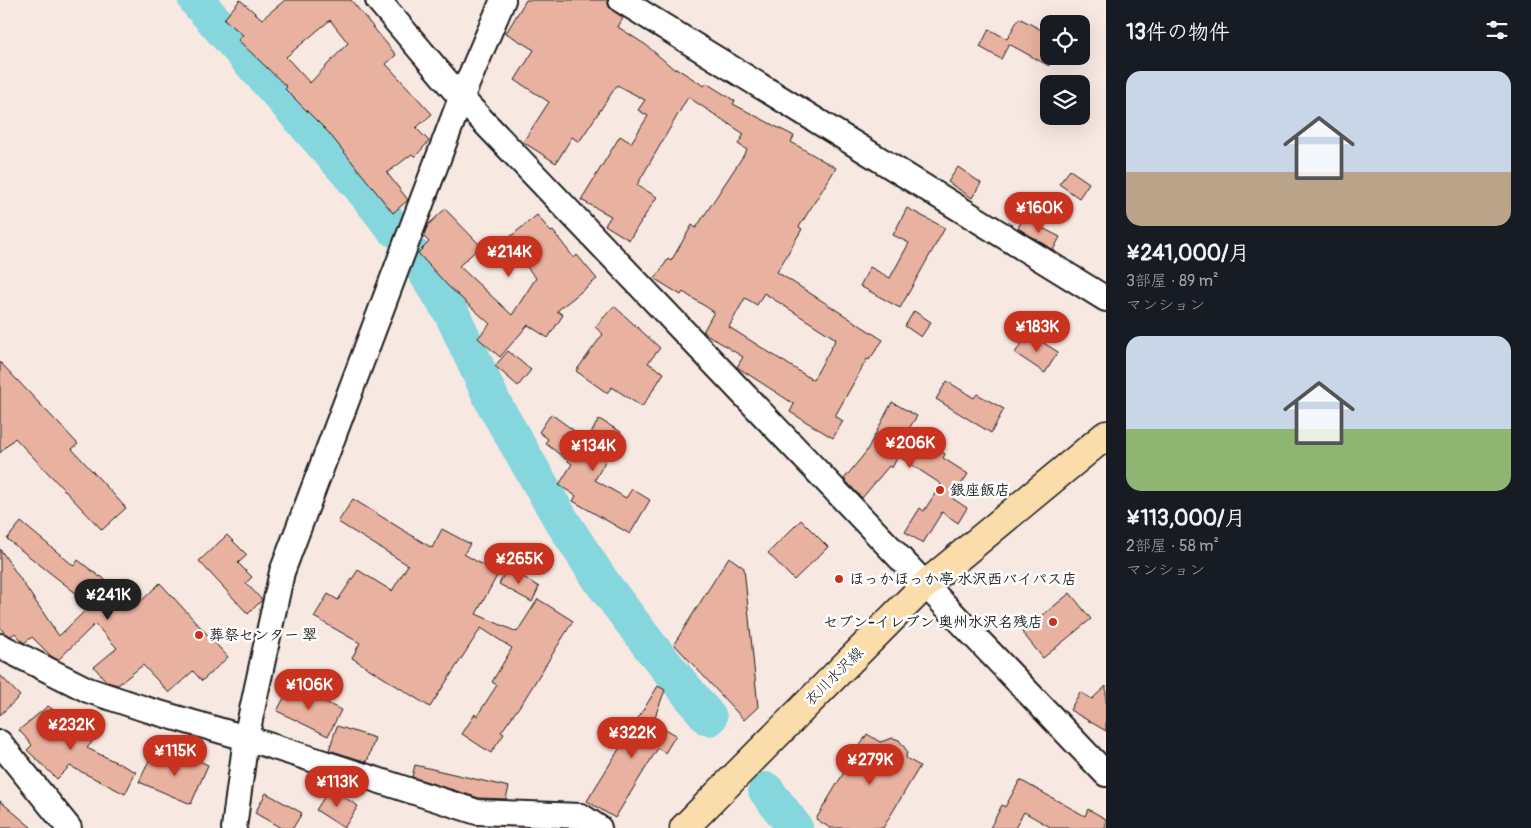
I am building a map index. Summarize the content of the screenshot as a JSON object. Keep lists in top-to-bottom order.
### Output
{
  "streets": {
    "main road": ["衣川水沢線"]
  },
  "places": [
    "銀座飯店",
    "ほっかほっか亭 水沢西バイパス店",
    "セブン-イレブン 奥州水沢名残店",
    "葬祭センター 翠"
  ],
  "page": {
    "heading": "13件の物件",
    "list": [
      {
        "name": "¥241,000/月",
        "note": "3部屋 · 89 m² · マンション"
      },
      {
        "name": "¥113,000/月",
        "note": "2部屋 · 58 m² · マンション"
      }
    ],
    "price": [
      "¥160K",
      "¥214K",
      "¥183K",
      "¥206K",
      "¥134K",
      "¥265K",
      "¥241K",
      "¥106K",
      "¥232K",
      "¥322K",
      "¥115K",
      "¥279K",
      "¥113K"
    ]
  }
}
